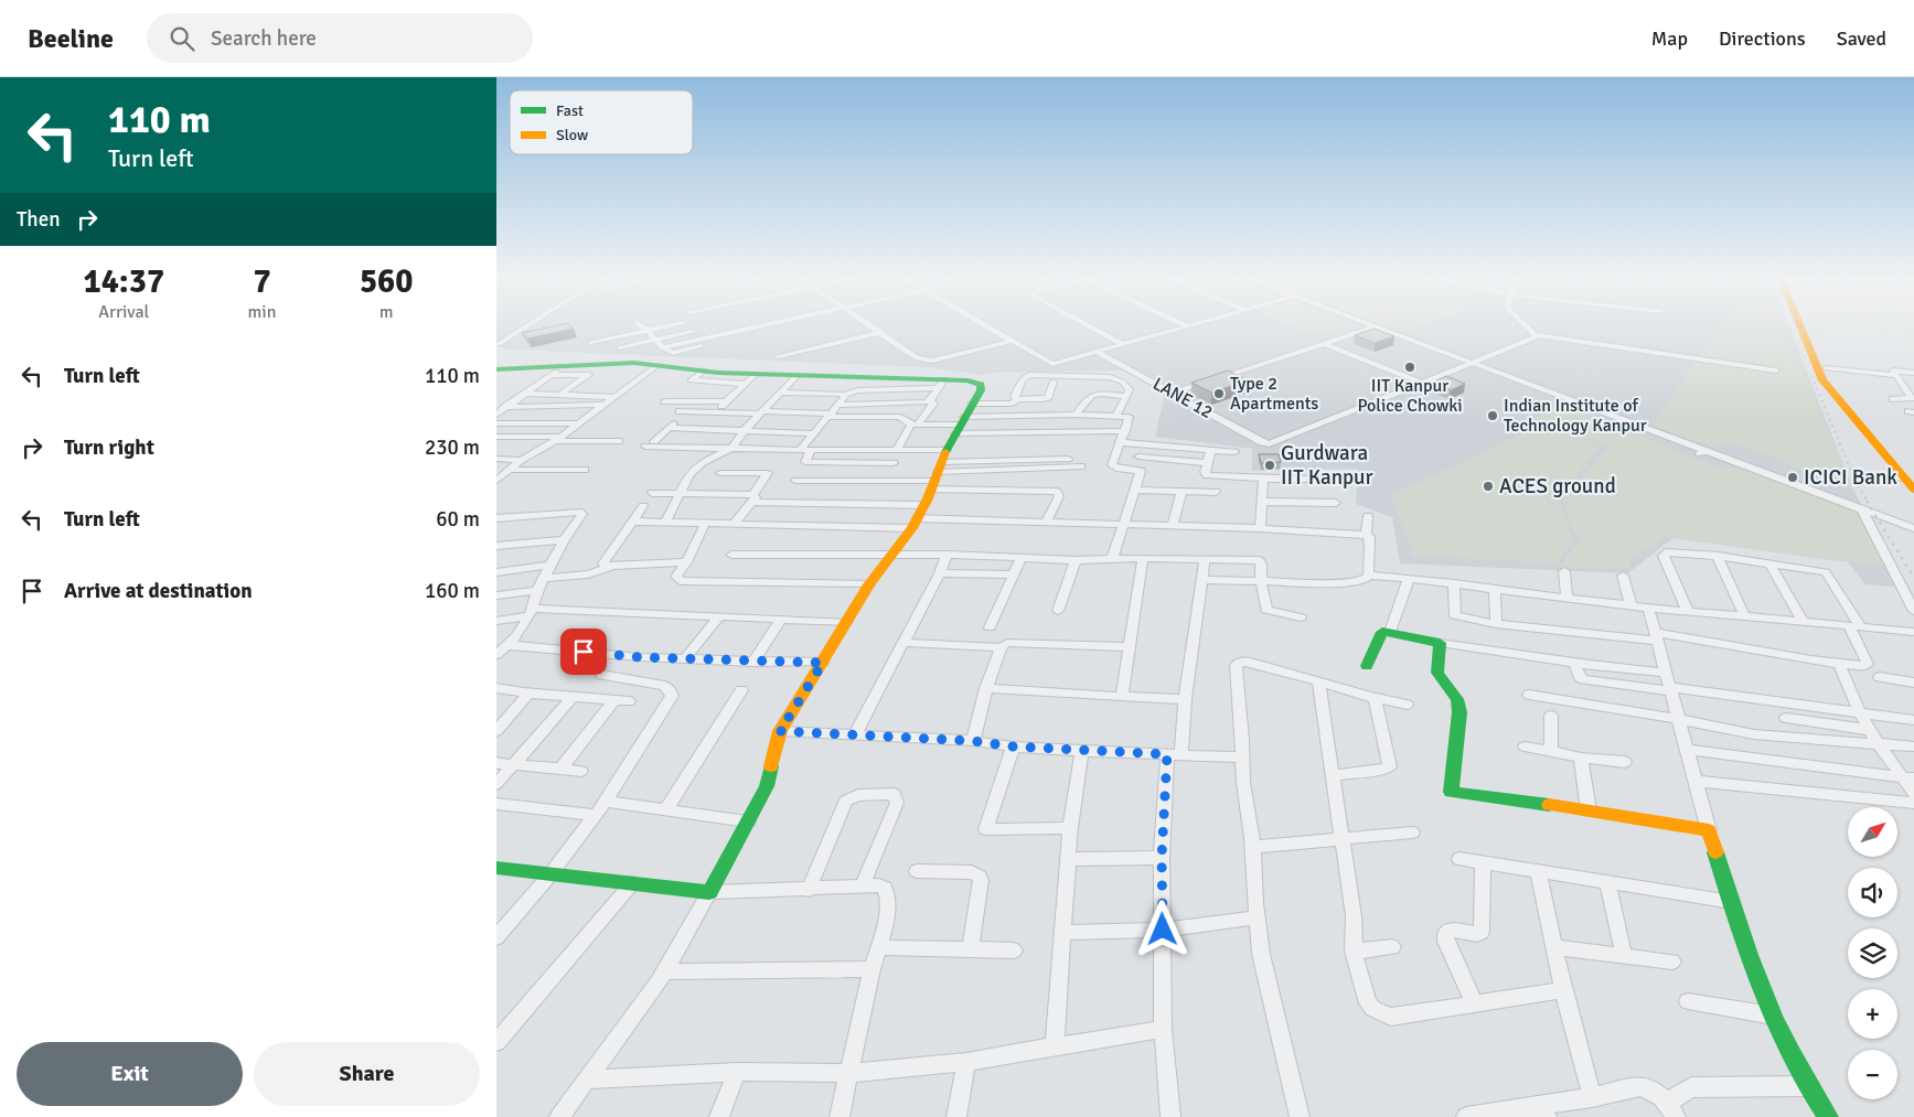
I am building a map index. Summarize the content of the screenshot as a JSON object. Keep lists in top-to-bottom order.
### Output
{
  "streets": {
    "street": ["LANE 12"]
  },
  "places": [
    "IIT Kanpur Police Chowki",
    "Type 2 Apartments",
    "Indian Institute of Technology Kanpur",
    "Gurdwara IIT Kanpur",
    "ICICI Bank",
    "ACES ground"
  ],
  "legend": ["Fast", "Slow"],
  "north": "top right",
  "page": {
    "header": "Beeline",
    "search": "Search here",
    "nav": ["Map", "Directions", "Saved"],
    "turn": ["110 m", "Turn left"],
    "then": "Then",
    "eta": [
      "14:37",
      "Arrival",
      "7",
      "min",
      "560",
      "m"
    ],
    "list": [
      {
        "name": "Turn left",
        "value": "110 m"
      },
      {
        "name": "Turn right",
        "value": "230 m"
      },
      {
        "name": "Turn left",
        "value": "60 m"
      },
      {
        "name": "Arrive at destination",
        "value": "160 m"
      }
    ],
    "map_buttons": ["+", "−"],
    "buttons": ["Exit", "Share"]
  }
}
